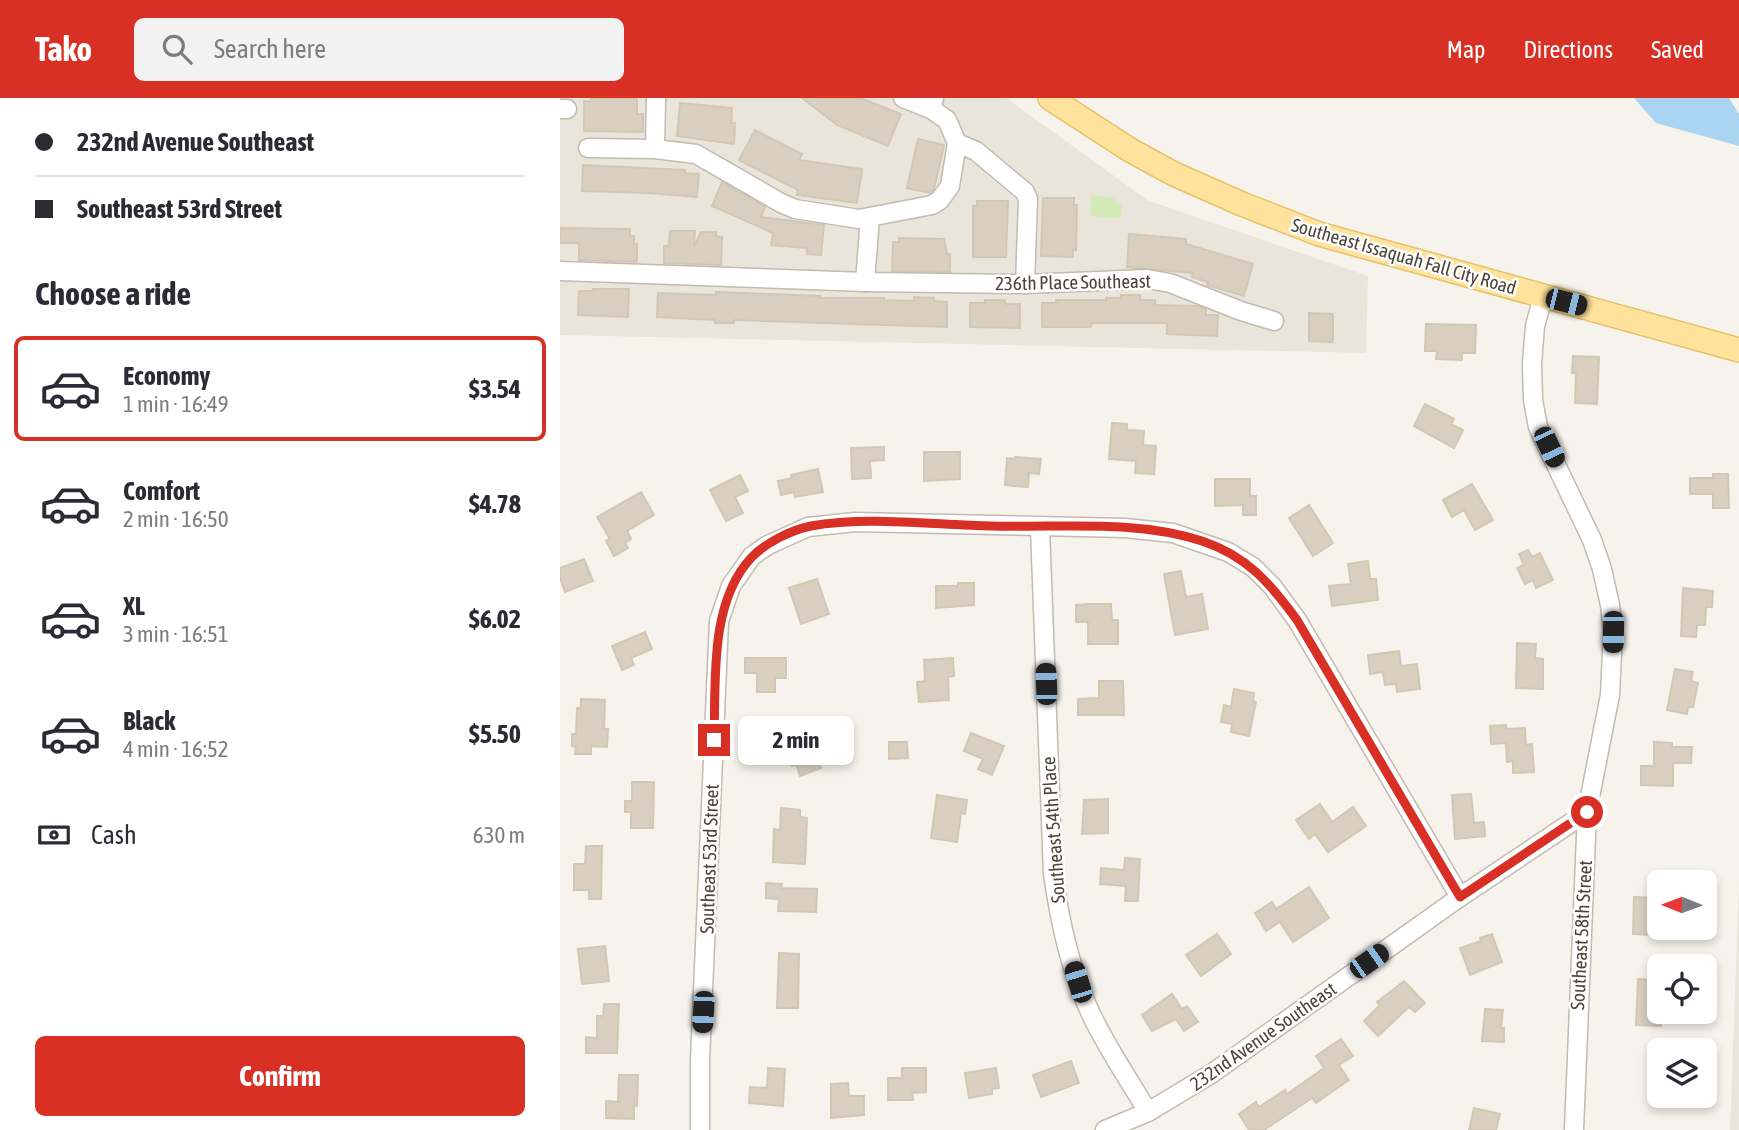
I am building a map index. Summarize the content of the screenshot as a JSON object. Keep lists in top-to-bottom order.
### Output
{
  "streets": {
    "main road": ["Southeast Issaquah Fall City Road"],
    "street": [
      "236th Place Southeast",
      "Southeast 54th Place",
      "Southeast 53rd Street",
      "Southeast 58th Street",
      "232nd Avenue Southeast"
    ]
  },
  "crossings": [
    ["Southeast Issaquah Fall City Road", "Southeast 58th Street"],
    ["Southeast 54th Place", "Southeast 53rd Street"],
    ["Southeast 54th Place", "232nd Avenue Southeast"],
    ["Southeast 58th Street", "232nd Avenue Southeast"]
  ],
  "north": "left",
  "page": {
    "header": "Tako",
    "search": "Search here",
    "nav": ["Map", "Directions", "Saved"],
    "banner": ["232nd Avenue Southeast", "Southeast 53rd Street"],
    "heading": "Choose a ride",
    "list": [
      {
        "name": "Economy",
        "note": "1 min · 16:49",
        "value": "$3.54"
      },
      {
        "name": "Comfort",
        "note": "2 min · 16:50",
        "value": "$4.78"
      },
      {
        "name": "XL",
        "note": "3 min · 16:51",
        "value": "$6.02"
      },
      {
        "name": "Black",
        "note": "4 min · 16:52",
        "value": "$5.50"
      }
    ],
    "bubble": "2 min",
    "pay": ["Cash", "630 m"],
    "buttons": "Confirm"
  }
}
